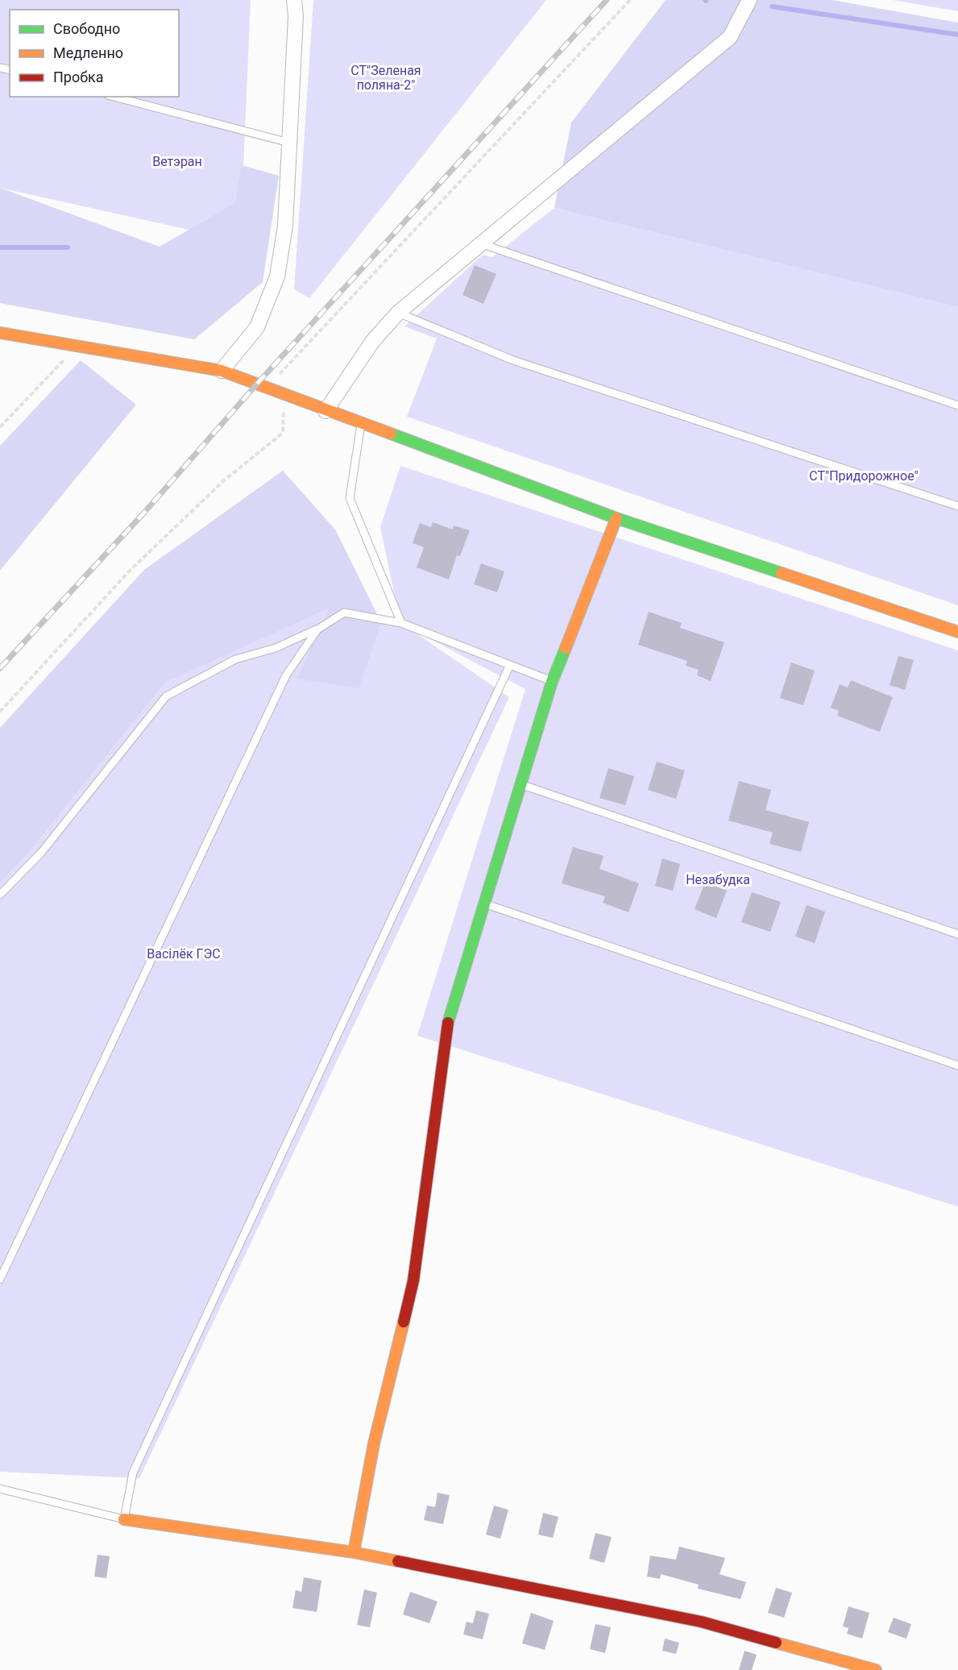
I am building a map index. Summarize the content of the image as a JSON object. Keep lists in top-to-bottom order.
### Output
{
  "parks": [
    "СТ\"Зеленая поляна-2\"",
    "Ветэран",
    "СТ\"Придорожное\"",
    "Незабудка",
    "Васілёк ГЭС"
  ],
  "legend": ["Свободно", "Медленно", "Пробка"]
}
